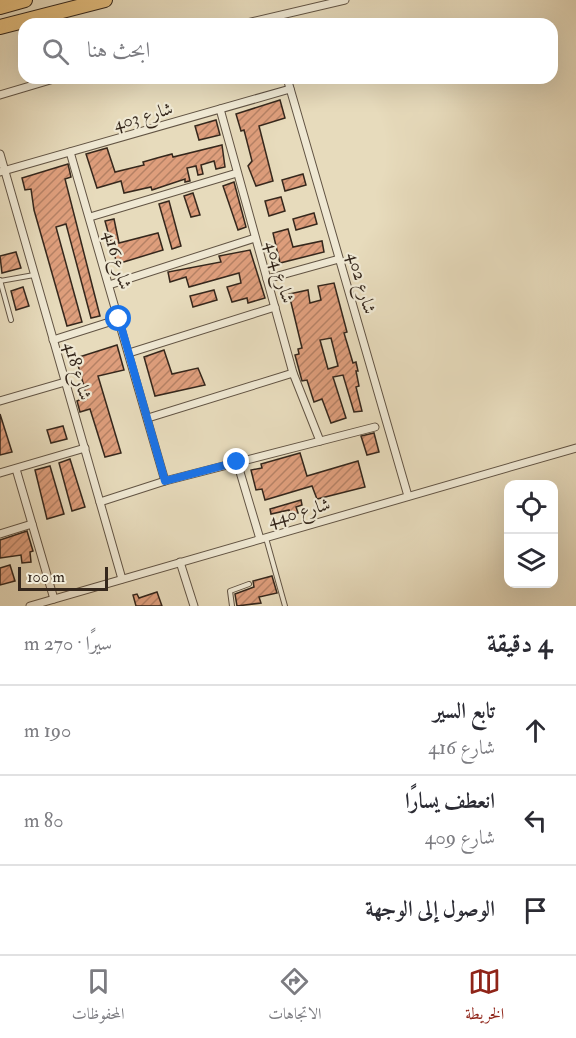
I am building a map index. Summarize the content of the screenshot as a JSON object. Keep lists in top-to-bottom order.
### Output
{
  "streets": {
    "street": [
      "شارع 403",
      "شارع 416",
      "شارع 404",
      "شارع 402",
      "شارع 418",
      "شارع 440"
    ]
  },
  "crossings": [
    ["شارع 403", "شارع 416"],
    ["شارع 403", "شارع 404"],
    ["شارع 403", "شارع 402"],
    ["شارع 403", "شارع 418"],
    ["شارع 402", "شارع 440"],
    ["شارع 418", "شارع 440"]
  ],
  "scale_bar": "100 m",
  "page": {
    "search": "ابحث هنا",
    "scale": "100 m",
    "heading": ["4 دقيقة", "سيرًا · 270 m"],
    "list": [
      ["تابع السير", "شارع 416", "190 m"],
      ["انعطف يسارًا", "شارع 409", "80 m"],
      "الوصول إلى الوجهة"
    ],
    "nav": ["الخريطة", "الاتجاهات", "المحفوظات"]
  }
}
